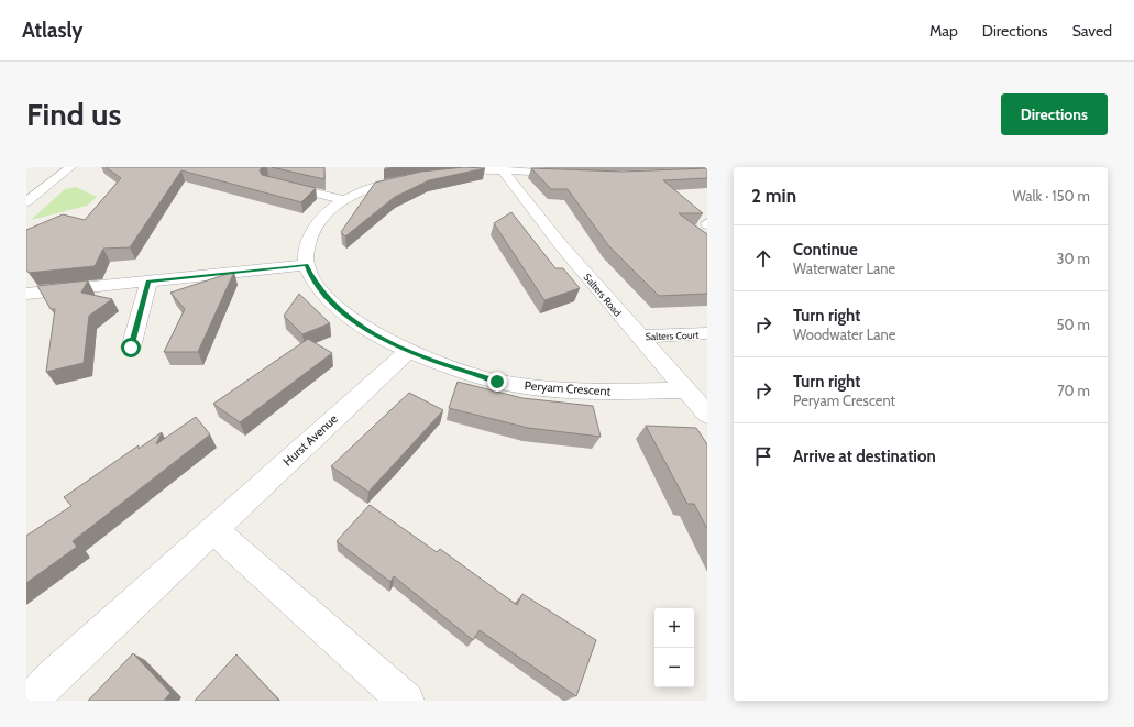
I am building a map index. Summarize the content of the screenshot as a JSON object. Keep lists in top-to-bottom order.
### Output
{
  "streets": {
    "street": [
      "Salters Road",
      "Salters Court",
      "Peryam Crescent",
      "Hurst Avenue"
    ]
  },
  "crossings": [
    ["Salters Road", "Salters Court"],
    ["Salters Road", "Peryam Crescent"],
    ["Peryam Crescent", "Hurst Avenue"]
  ],
  "page": {
    "header": "Atlasly",
    "nav": ["Map", "Directions", "Saved"],
    "buttons": "Directions",
    "title": "Find us",
    "heading": ["2 min", "Walk · 150 m"],
    "list": [
      ["Continue", "Waterwater Lane", "30 m"],
      ["Turn right", "Woodwater Lane", "50 m"],
      ["Turn right", "Peryam Crescent", "70 m"],
      "Arrive at destination"
    ],
    "map_buttons": ["+", "−"]
  }
}
